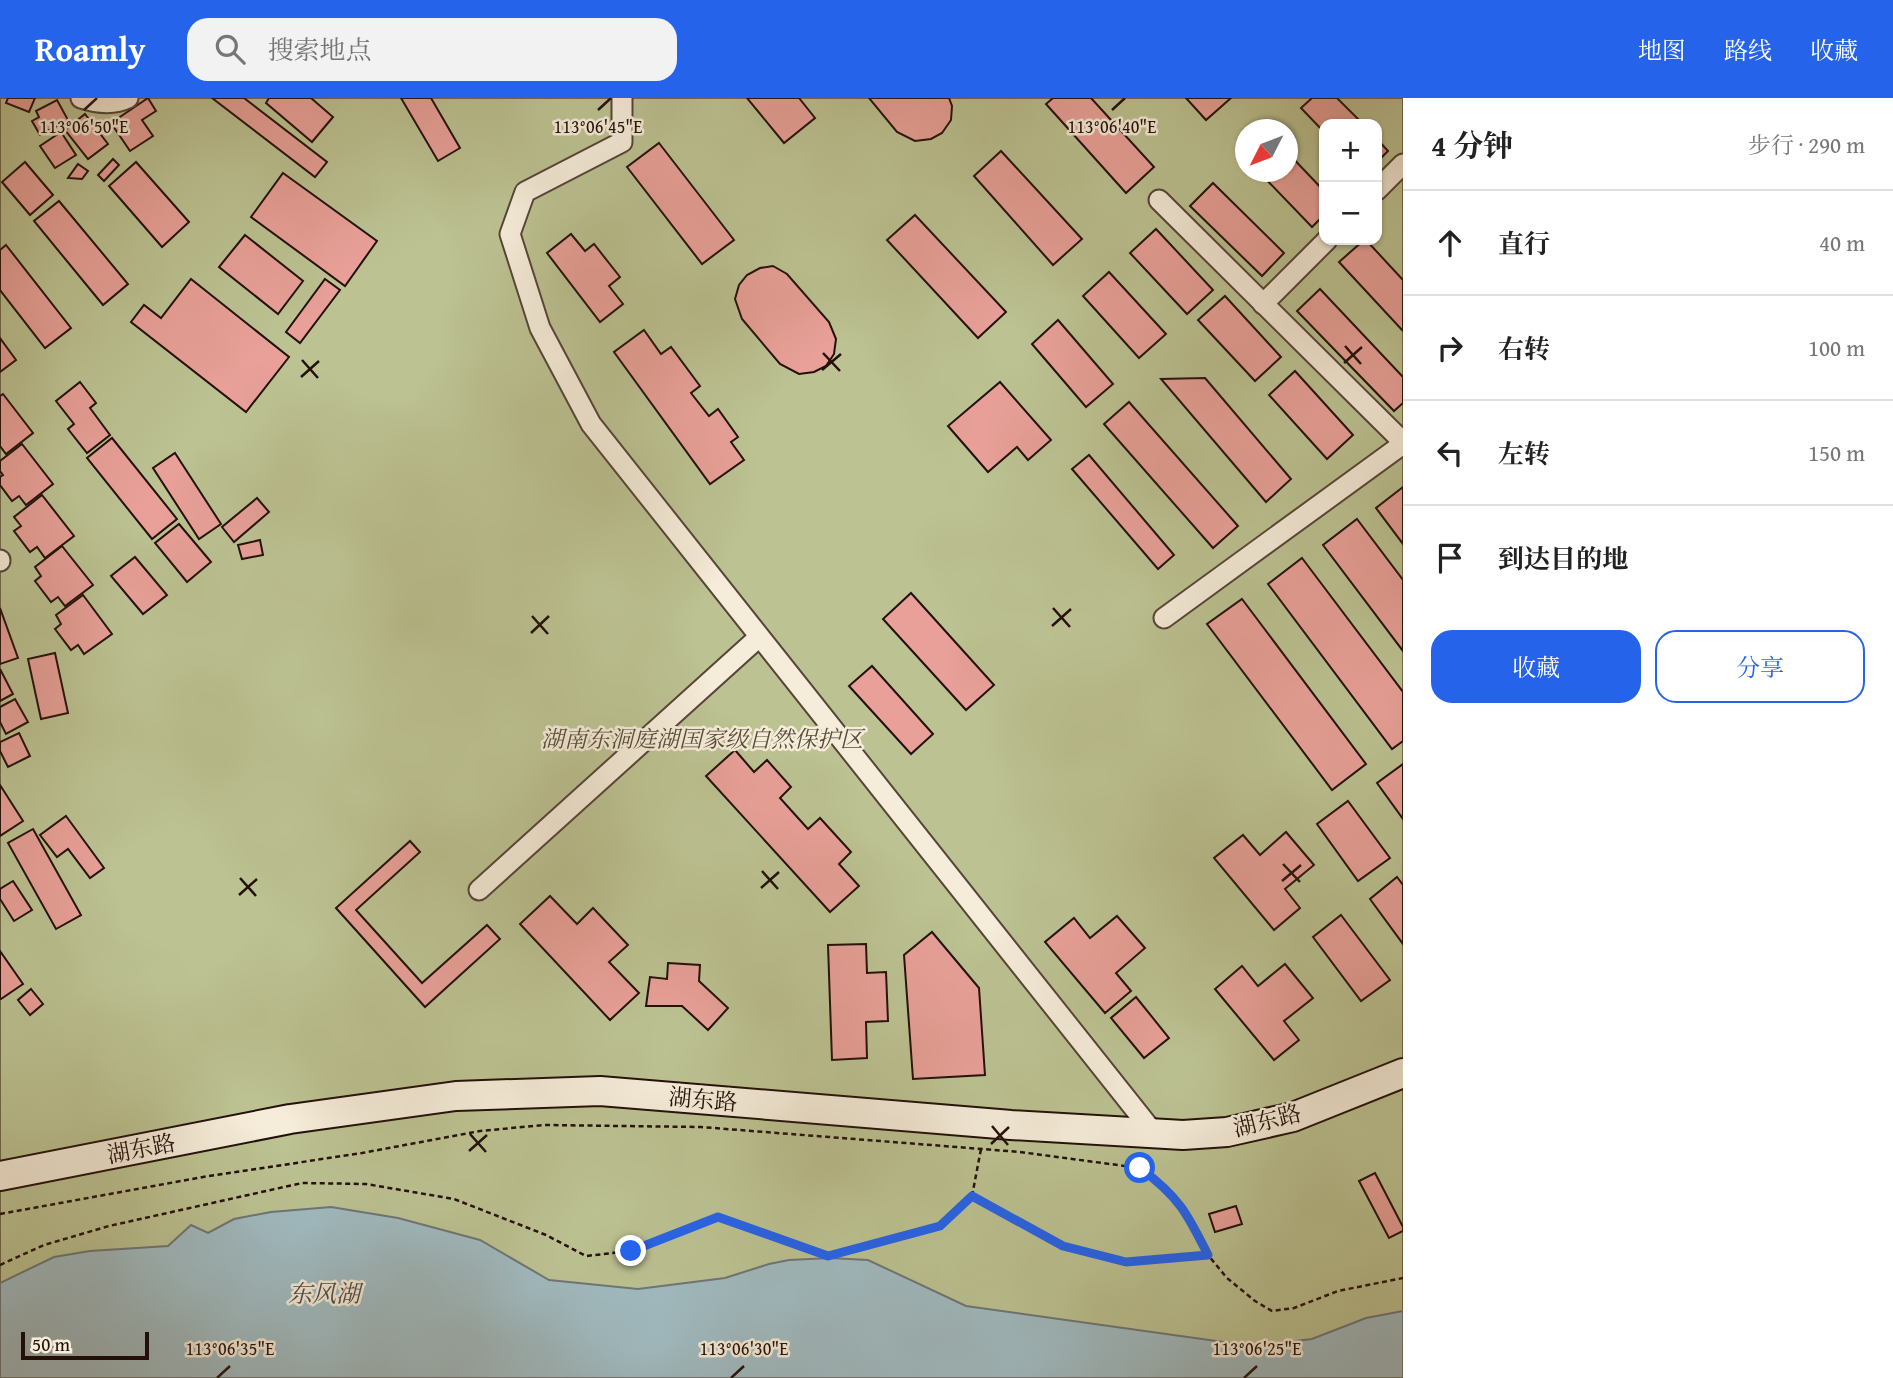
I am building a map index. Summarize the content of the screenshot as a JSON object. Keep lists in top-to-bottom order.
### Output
{
  "streets": {
    "street": ["湖东路"]
  },
  "water": ["东风湖"],
  "parks": ["湖南东洞庭湖国家级自然保护区"],
  "scale_bar": "50 m",
  "north": "bottom left",
  "page": {
    "header": "Roamly",
    "search": "搜索地点",
    "nav": ["地图", "路线", "收藏"],
    "heading": ["4 分钟", "步行 · 290 m"],
    "map_buttons": ["+", "−"],
    "list": [
      ["直行", "40 m"],
      ["右转", "100 m"],
      ["左转", "150 m"],
      "到达目的地"
    ],
    "buttons": ["收藏", "分享"],
    "scale": "50 m"
  },
  "coordinates": [
    "113°06'50\"E",
    "113°06'45\"E",
    "113°06'40\"E",
    "113°06'35\"E",
    "113°06'30\"E",
    "113°06'25\"E"
  ]
}
